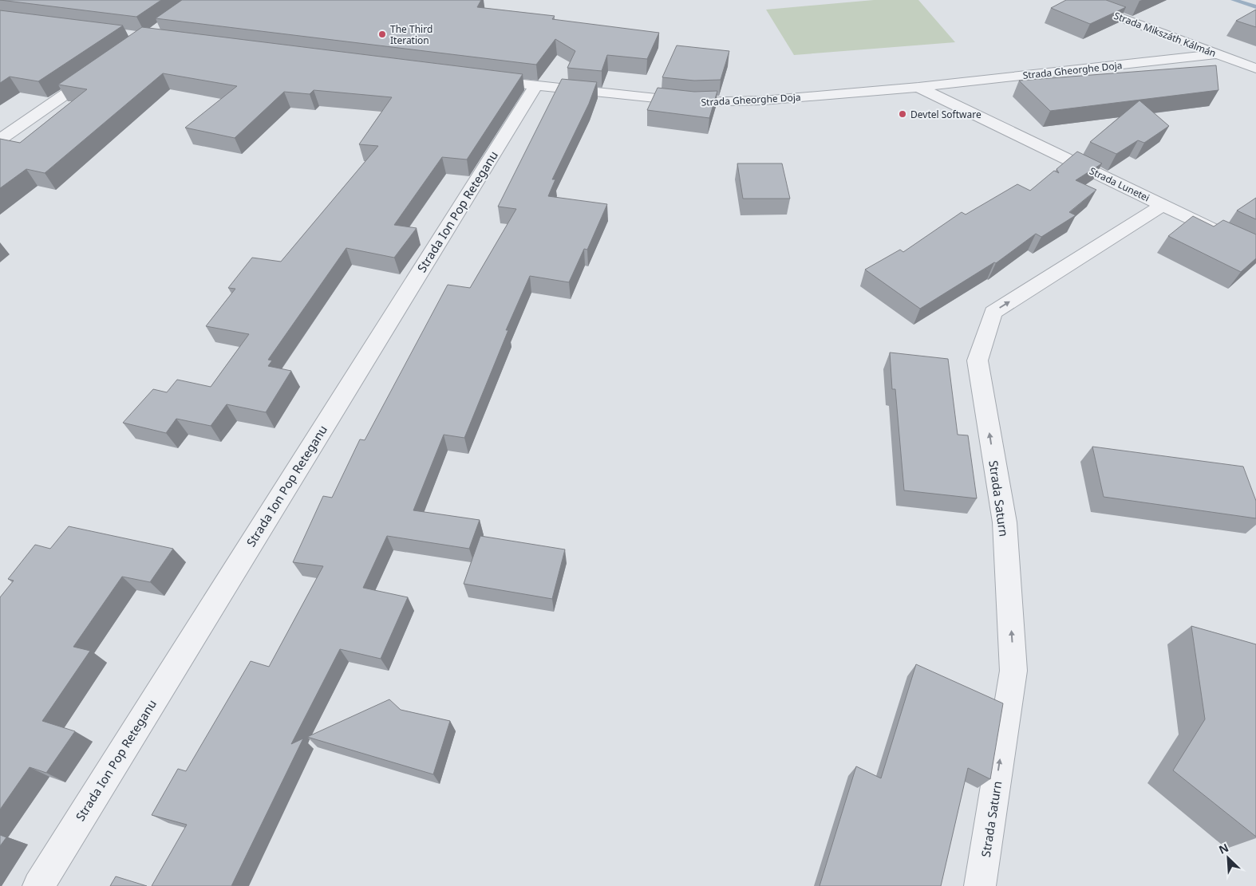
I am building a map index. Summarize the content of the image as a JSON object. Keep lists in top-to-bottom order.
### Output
{
  "streets": {
    "street": [
      "Strada Mikszáth Kálmán",
      "Strada Gheorghe Doja",
      "Strada Lunetei",
      "Strada Ion Pop Reteganu",
      "Strada Saturn"
    ]
  },
  "crossings": [
    ["Strada Mikszáth Kálmán", "Strada Gheorghe Doja"],
    ["Strada Gheorghe Doja", "Strada Lunetei"],
    ["Strada Gheorghe Doja", "Strada Ion Pop Reteganu"],
    ["Strada Lunetei", "Strada Saturn"]
  ],
  "one_way": ["Strada Saturn"],
  "places": ["The Third Iteration", "Devtel Software"],
  "north": "top left"
}
